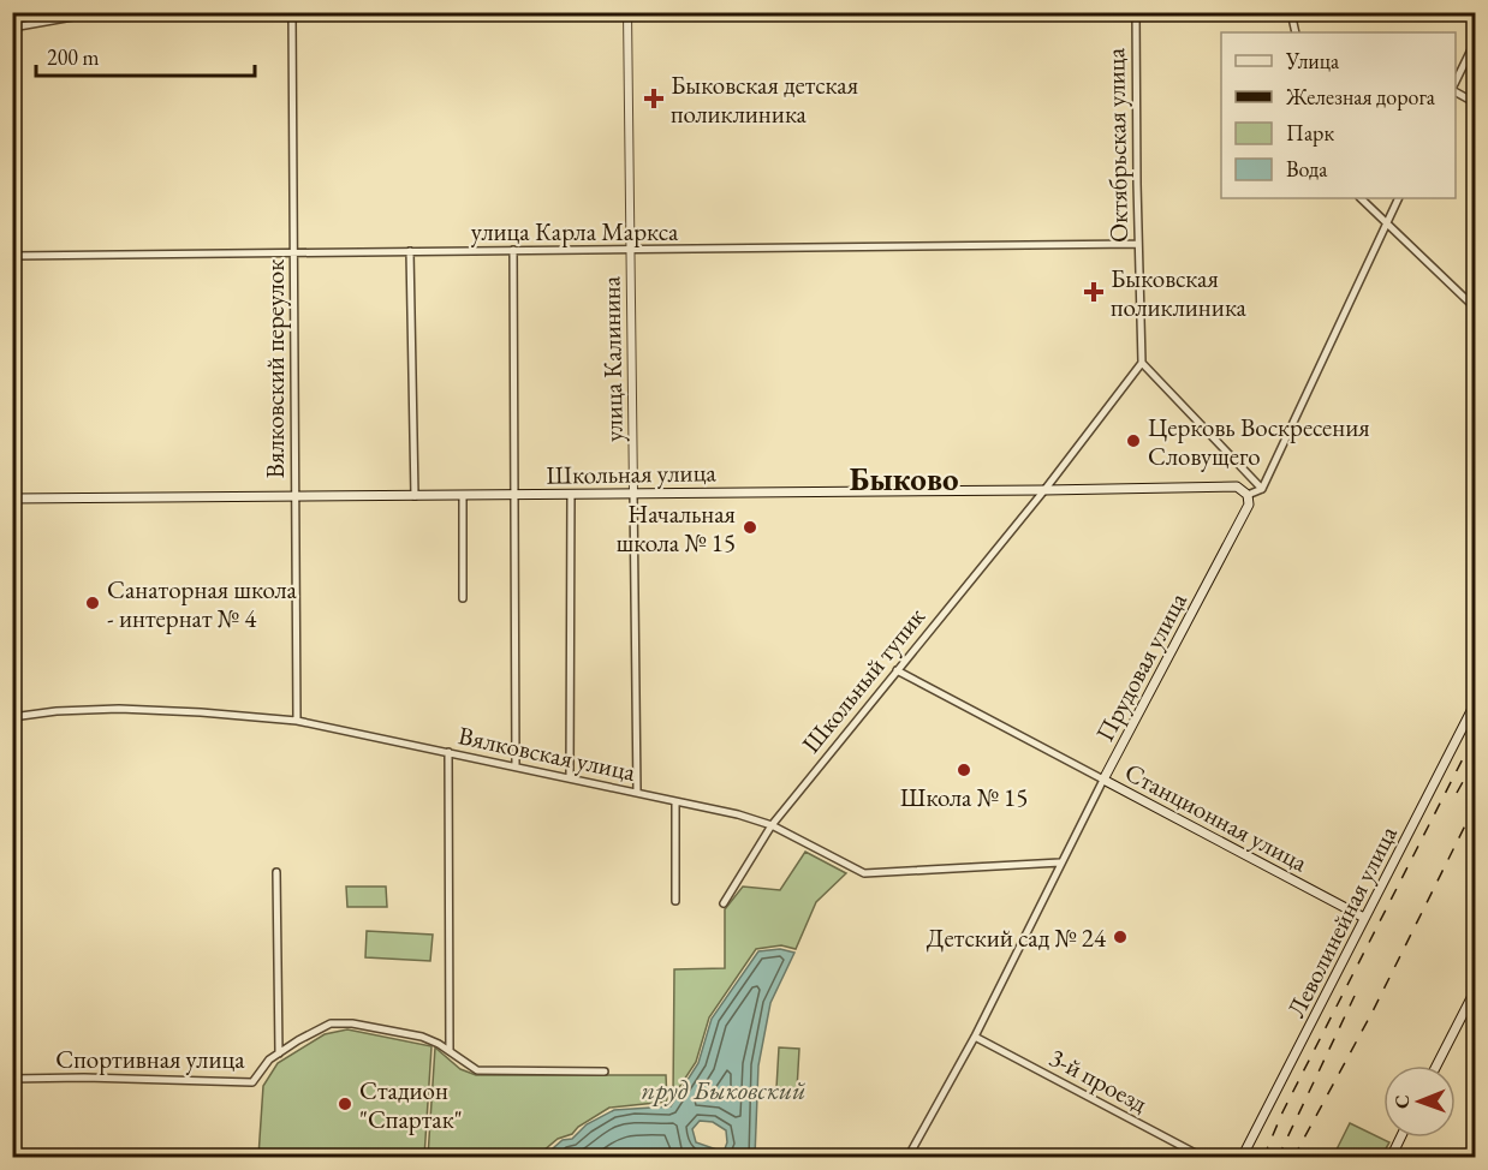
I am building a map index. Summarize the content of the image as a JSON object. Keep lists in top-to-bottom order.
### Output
{
  "streets": {
    "main road": [
      "Школьная улица",
      "Прудовая улица",
      "Станционная улица",
      "Леволинейная улица"
    ],
    "street": [
      "Октябрьская улица",
      "улица Карла Маркса",
      "улица Калинина",
      "Вялковский переулок",
      "Школьный тупик",
      "Вялковская улица",
      "Спортивная улица",
      "3-й проезд"
    ]
  },
  "crossings": [
    ["Октябрьская улица", "улица Карла Маркса"],
    ["Октябрьская улица", "Школьный тупик"],
    ["улица Карла Маркса", "улица Калинина"],
    ["улица Карла Маркса", "Вялковский переулок"],
    ["улица Калинина", "Школьная улица"],
    ["улица Калинина", "Вялковская улица"],
    ["Вялковский переулок", "Школьная улица"],
    ["Вялковский переулок", "Вялковская улица"],
    ["Школьная улица", "Прудовая улица"],
    ["Школьная улица", "Школьный тупик"],
    ["Прудовая улица", "Вялковская улица"],
    ["Прудовая улица", "Станционная улица"],
    ["Прудовая улица", "3-й проезд"],
    ["Школьный тупик", "Вялковская улица"],
    ["Школьный тупик", "Станционная улица"],
    ["Станционная улица", "Леволинейная улица"]
  ],
  "districts": ["Быково"],
  "water": ["пруд Быковский"],
  "places": {
    "health": ["Быковская детская поликлиника", "Быковская поликлиника"],
    "other": [
      "Церковь Воскресения Словущего",
      "Начальная школа № 15",
      "Санаторная школа - интернат № 4",
      "Школа № 15",
      "Детский сад № 24",
      "Стадион \"Спартак\""
    ]
  },
  "legend": [
    "Улица",
    "Железная дорога",
    "Парк",
    "Вода"
  ],
  "scale_bar": "200 m",
  "north": "left"
}
